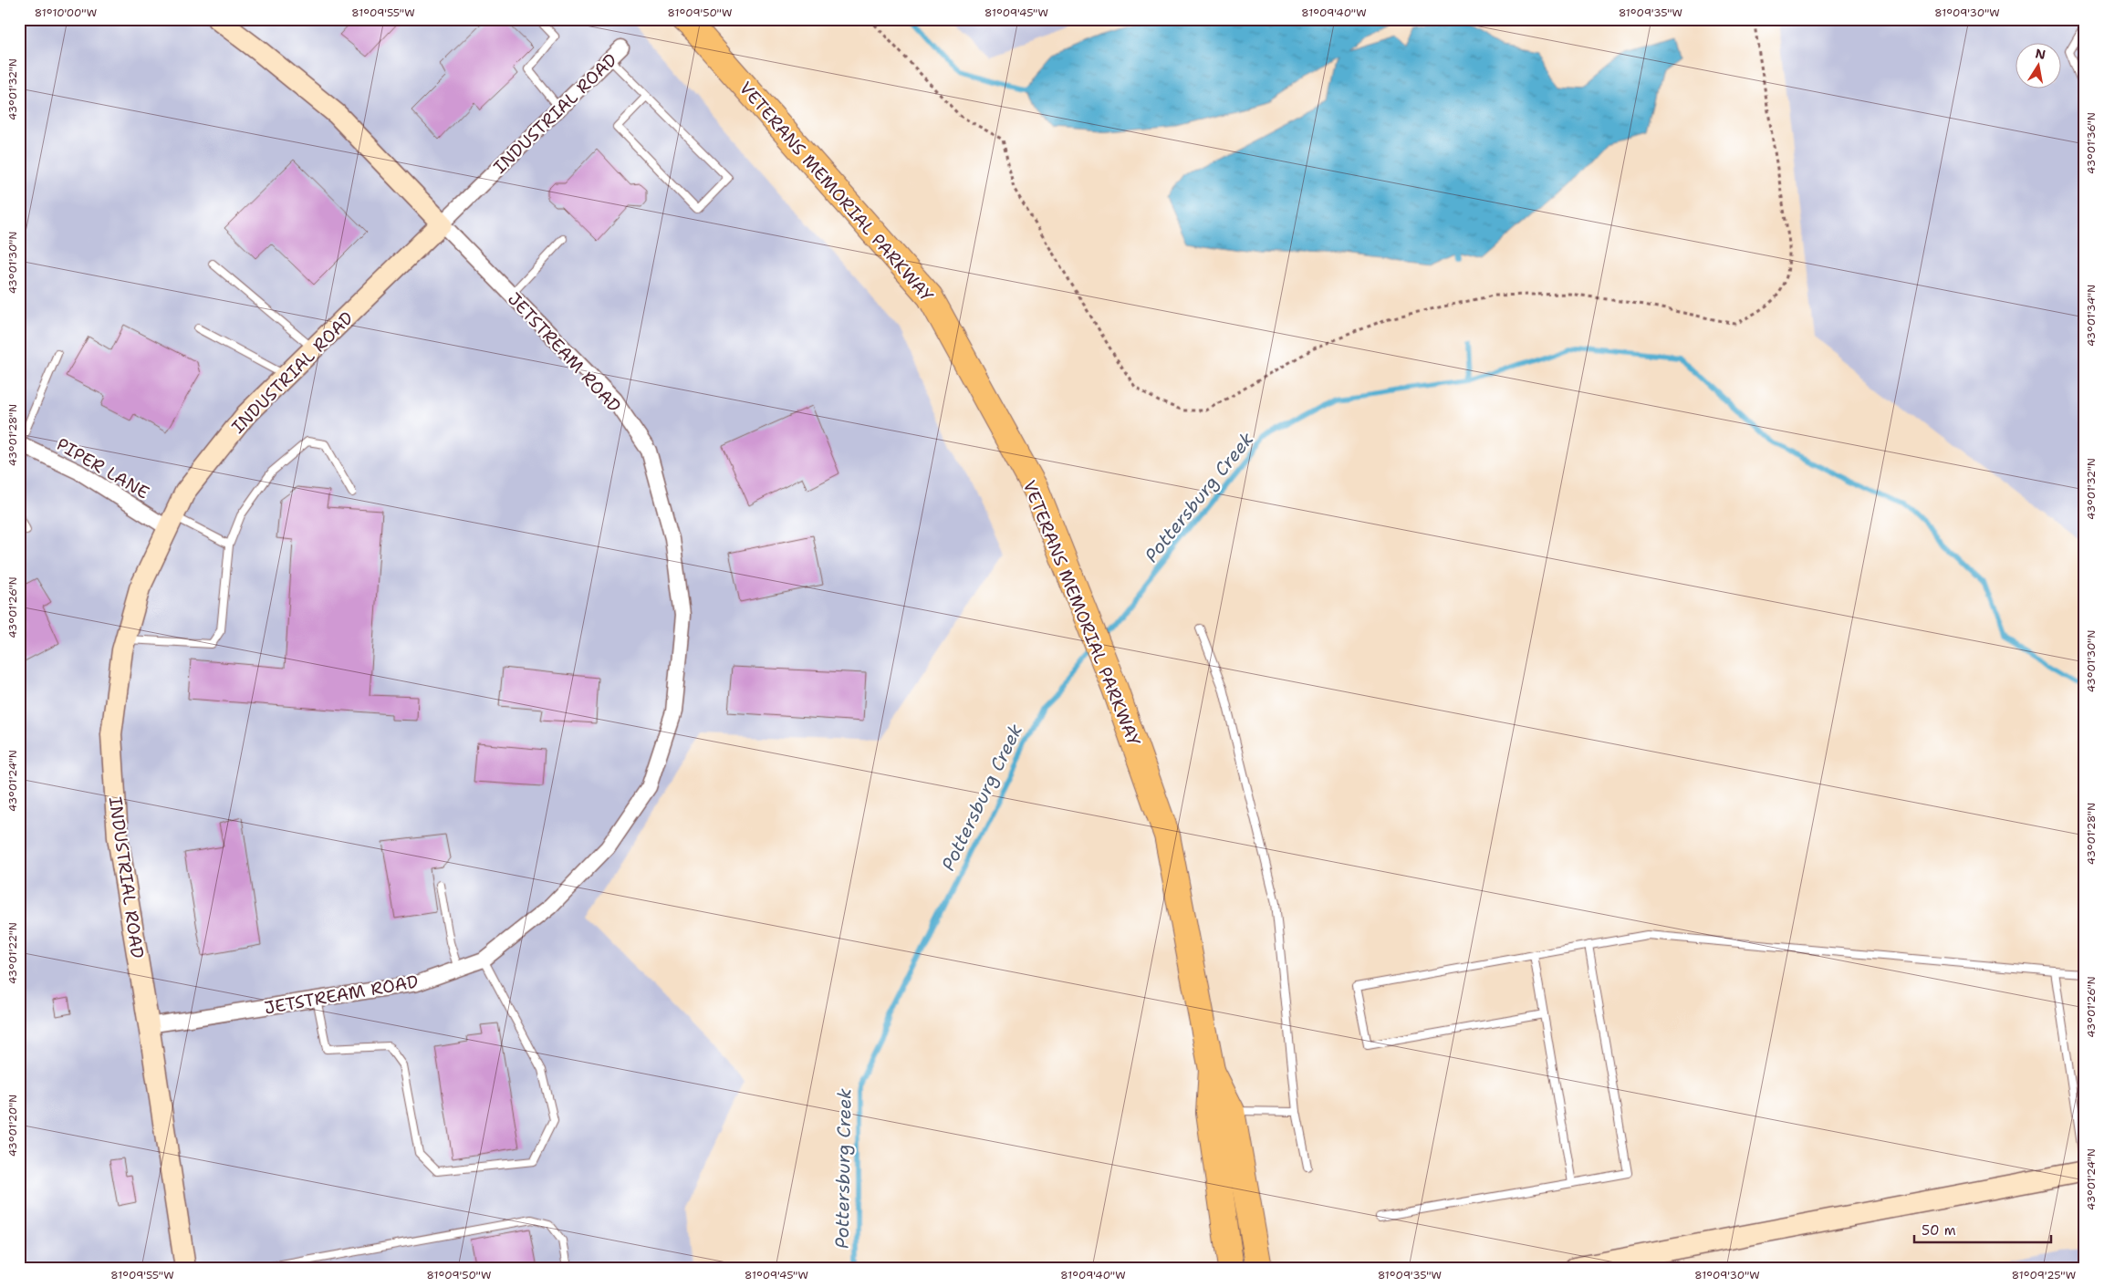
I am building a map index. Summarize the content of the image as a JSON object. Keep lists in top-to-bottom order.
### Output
{
  "streets": {
    "highway": ["VETERANS MEMORIAL PARKWAY"],
    "street": ["INDUSTRIAL ROAD", "JETSTREAM ROAD", "PIPER LANE"]
  },
  "crossings": [
    ["INDUSTRIAL ROAD", "JETSTREAM ROAD"],
    ["INDUSTRIAL ROAD", "PIPER LANE"]
  ],
  "water": ["Pottersburg Creek"],
  "scale_bar": "50 m",
  "north": "top",
  "coordinates": [
    "81°10'00\"W",
    "81°09'55\"W",
    "81°09'50\"W",
    "81°09'45\"W",
    "81°09'40\"W",
    "81°09'35\"W",
    "81°09'30\"W",
    "43°01'32\"N",
    "43°01'36\"N",
    "43°01'30\"N",
    "43°01'34\"N",
    "43°01'28\"N",
    "43°01'26\"N",
    "43°01'24\"N",
    "43°01'22\"N",
    "43°01'20\"N",
    "81°09'25\"W"
  ]
}
